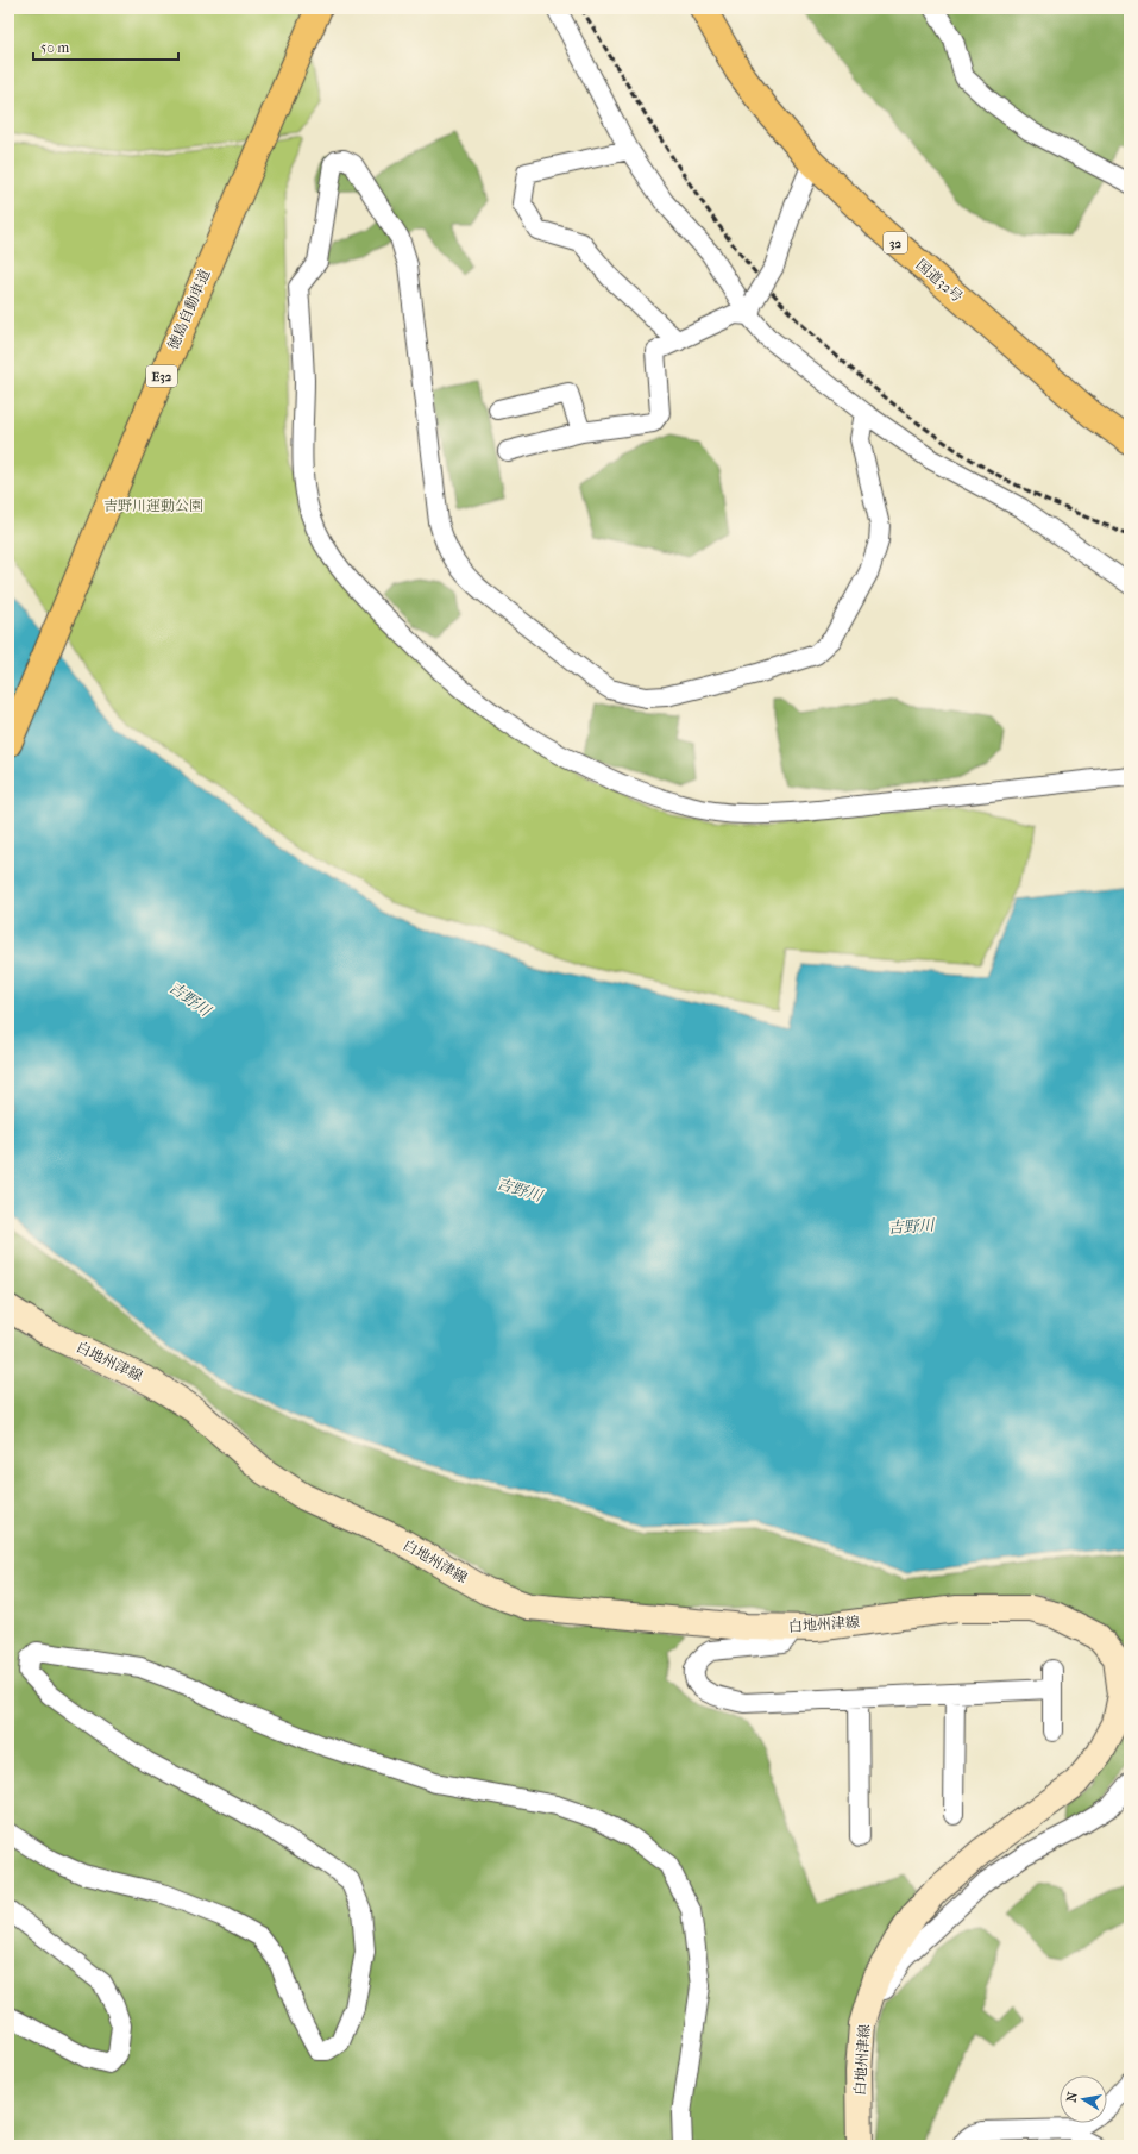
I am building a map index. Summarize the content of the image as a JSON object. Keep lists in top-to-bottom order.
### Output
{
  "streets": {
    "highway": [
      "32",
      "国道32号",
      "徳島自動車道",
      "E32"
    ],
    "main road": ["白地州津線"]
  },
  "water": ["吉野川"],
  "parks": ["吉野川運動公園"],
  "scale_bar": "50 m",
  "north": "left"
}
